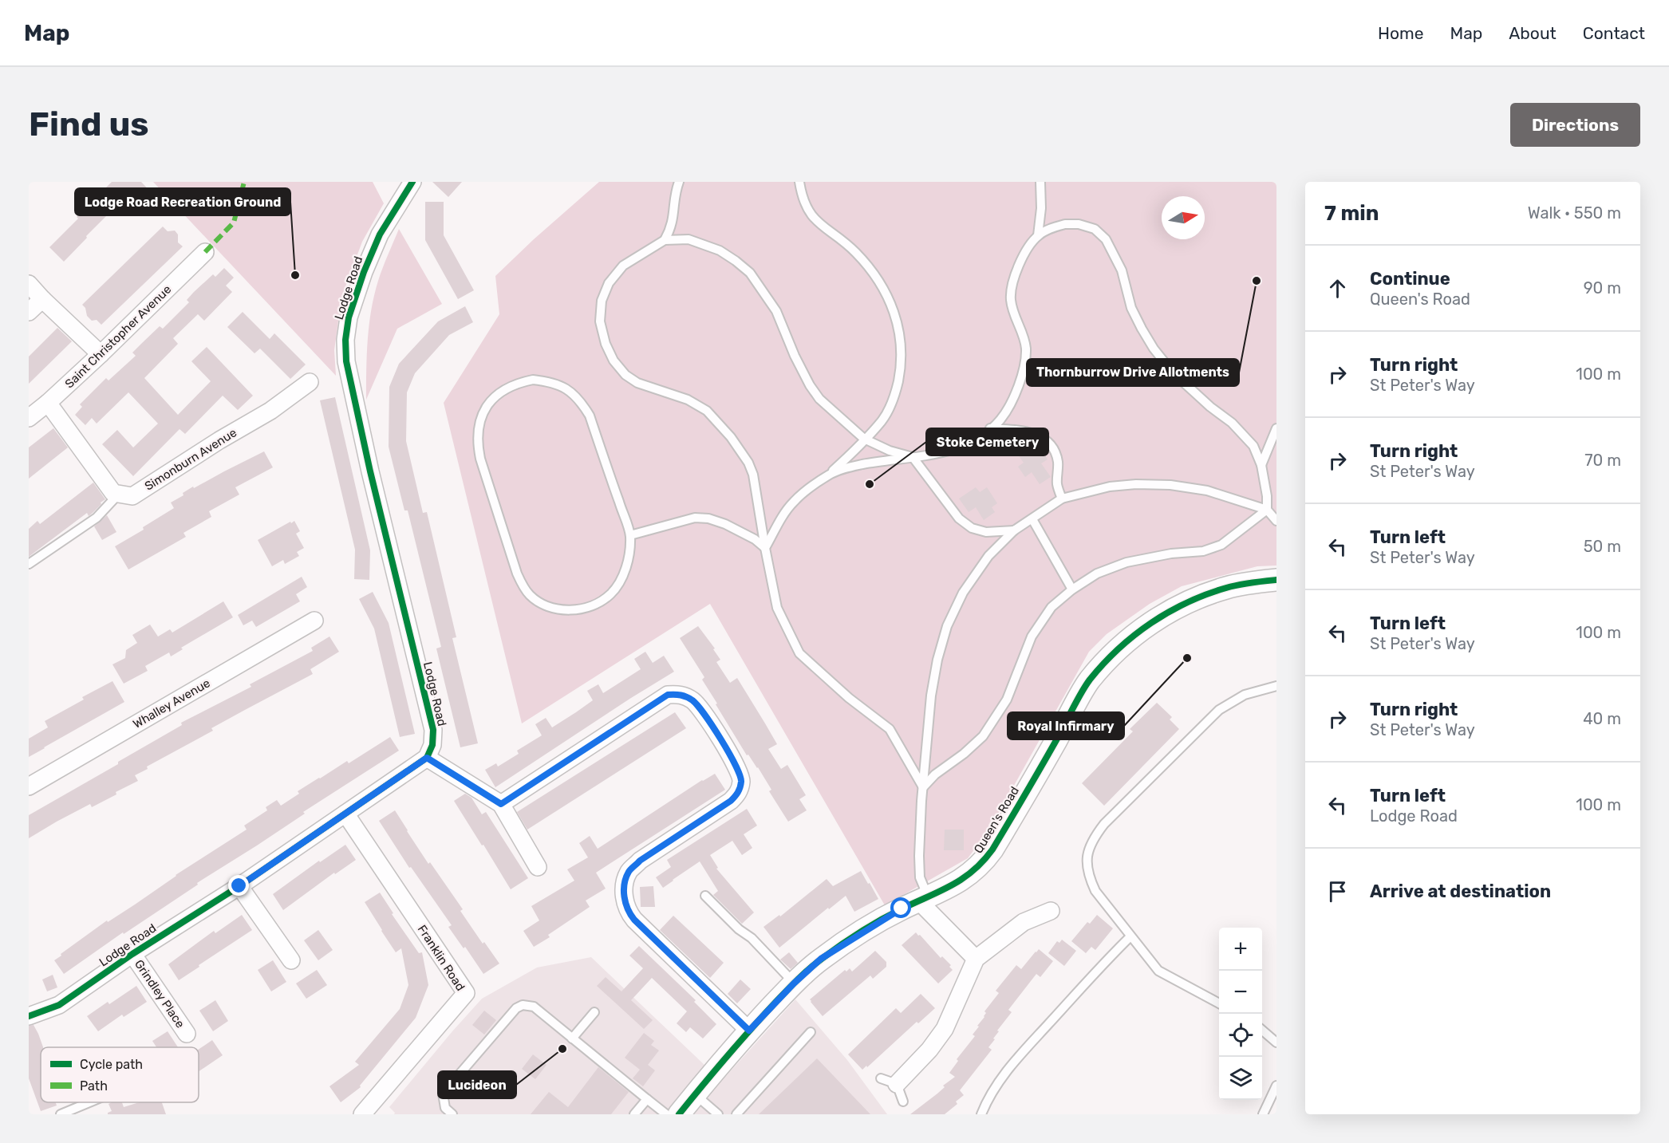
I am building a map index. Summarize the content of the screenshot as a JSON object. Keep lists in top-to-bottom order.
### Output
{
  "streets": {
    "street": [
      "Lodge Road",
      "Saint Christopher Avenue",
      "Simonburn Avenue",
      "Whalley Avenue",
      "Queen's Road",
      "Franklin Road",
      "Grindley Place"
    ]
  },
  "crossings": [
    ["Lodge Road", "Franklin Road"],
    ["Lodge Road", "Grindley Place"]
  ],
  "places": [
    "Lodge Road Recreation Ground",
    "Thornburrow Drive Allotments",
    "Stoke Cemetery",
    "Royal Infirmary",
    "Lucideon"
  ],
  "legend": ["Cycle path", "Path"],
  "north": "right",
  "page": {
    "header": "Map",
    "nav": [
      "Home",
      "Map",
      "About",
      "Contact"
    ],
    "buttons": "Directions",
    "title": "Find us",
    "heading": ["7 min", "Walk · 550 m"],
    "list": [
      ["Continue", "Queen's Road", "90 m"],
      ["Turn right", "St Peter's Way", "100 m"],
      ["Turn right", "St Peter's Way", "70 m"],
      ["Turn left", "St Peter's Way", "50 m"],
      ["Turn left", "St Peter's Way", "100 m"],
      ["Turn right", "St Peter's Way", "40 m"],
      ["Turn left", "Lodge Road", "100 m"],
      "Arrive at destination"
    ],
    "map_buttons": ["+", "−"]
  }
}
